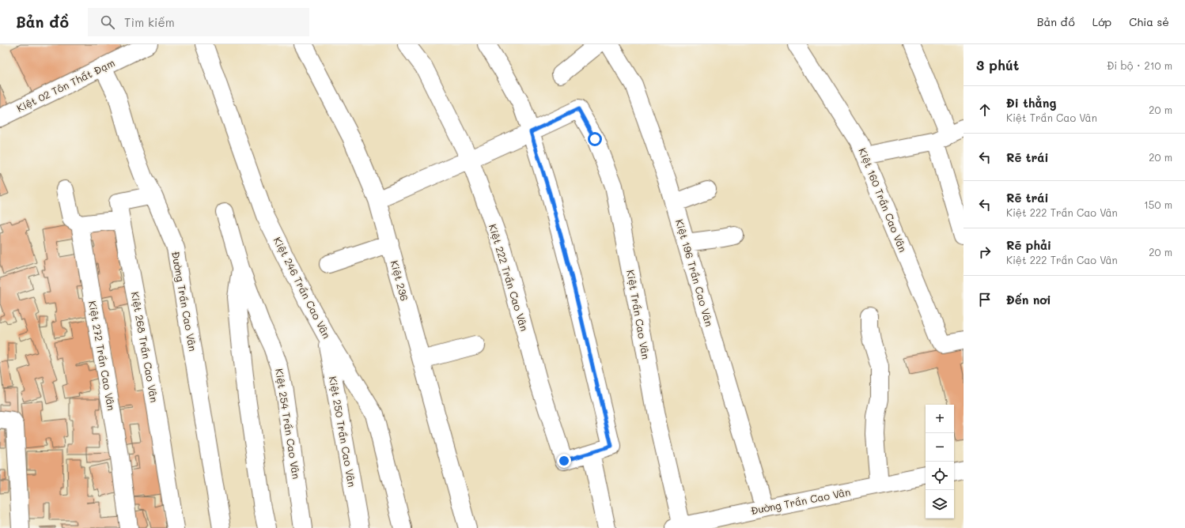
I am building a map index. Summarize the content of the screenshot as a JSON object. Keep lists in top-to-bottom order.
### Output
{
  "streets": {
    "street": [
      "Kiệt 02 Tôn Thất Đạm",
      "Kiệt 160 Trần Cao Vân",
      "Kiệt 196 Trần Cao Vân",
      "Kiệt 222 Trần Cao Vân",
      "Kiệt 236",
      "Kiệt 246 Trần Cao Vân",
      "Đường Trần Cao Vân",
      "Kiệt Trần Cao Vân",
      "Kiệt 268 Trần Cao Vân",
      "Kiệt 272 Trần Cao Vân",
      "Kiệt 254 Trần Cao Vân",
      "Kiệt 250 Trần Cao Vân"
    ]
  },
  "crossings": [
    ["Kiệt 02 Tôn Thất Đạm", "Đường Trần Cao Vân"],
    ["Kiệt 196 Trần Cao Vân", "Đường Trần Cao Vân"],
    ["Kiệt 222 Trần Cao Vân", "Kiệt Trần Cao Vân"],
    ["Kiệt 246 Trần Cao Vân", "Kiệt 250 Trần Cao Vân"],
    ["Đường Trần Cao Vân", "Kiệt Trần Cao Vân"],
    ["Đường Trần Cao Vân", "Kiệt 268 Trần Cao Vân"]
  ],
  "page": {
    "header": "Bản đồ",
    "search": "Tìm kiếm",
    "nav": ["Bản đồ", "Lớp", "Chia sẻ"],
    "heading": ["3 phút", "Đi bộ · 210 m"],
    "list": [
      ["Đi thẳng", "Kiệt Trần Cao Vân", "20 m"],
      ["Rẽ trái", "20 m"],
      ["Rẽ trái", "Kiệt 222 Trần Cao Vân", "150 m"],
      ["Rẽ phải", "Kiệt 222 Trần Cao Vân", "20 m"],
      "Đến nơi"
    ],
    "map_buttons": ["+", "−"]
  }
}
